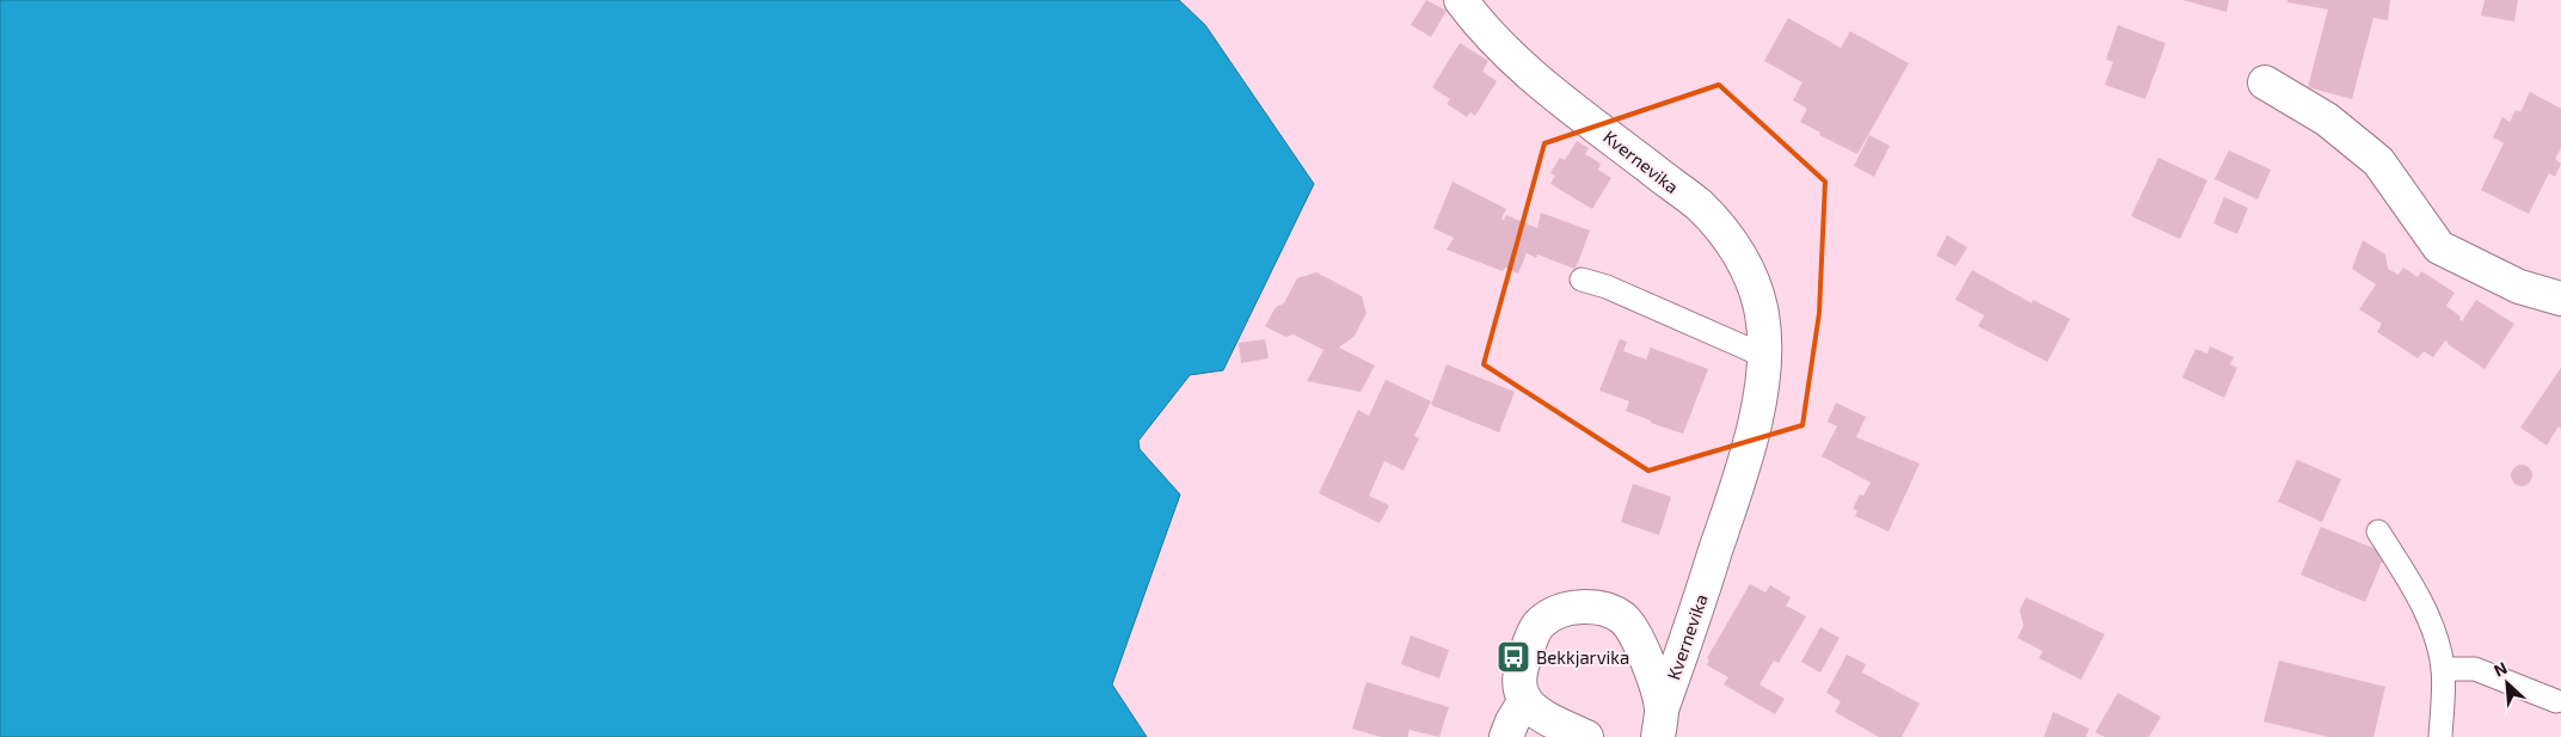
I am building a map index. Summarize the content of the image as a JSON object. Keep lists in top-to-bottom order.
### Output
{
  "streets": {
    "street": ["Kvernevika"]
  },
  "places": {
    "bus stop": ["Bekkjarvika"]
  },
  "north": "top left"
}
